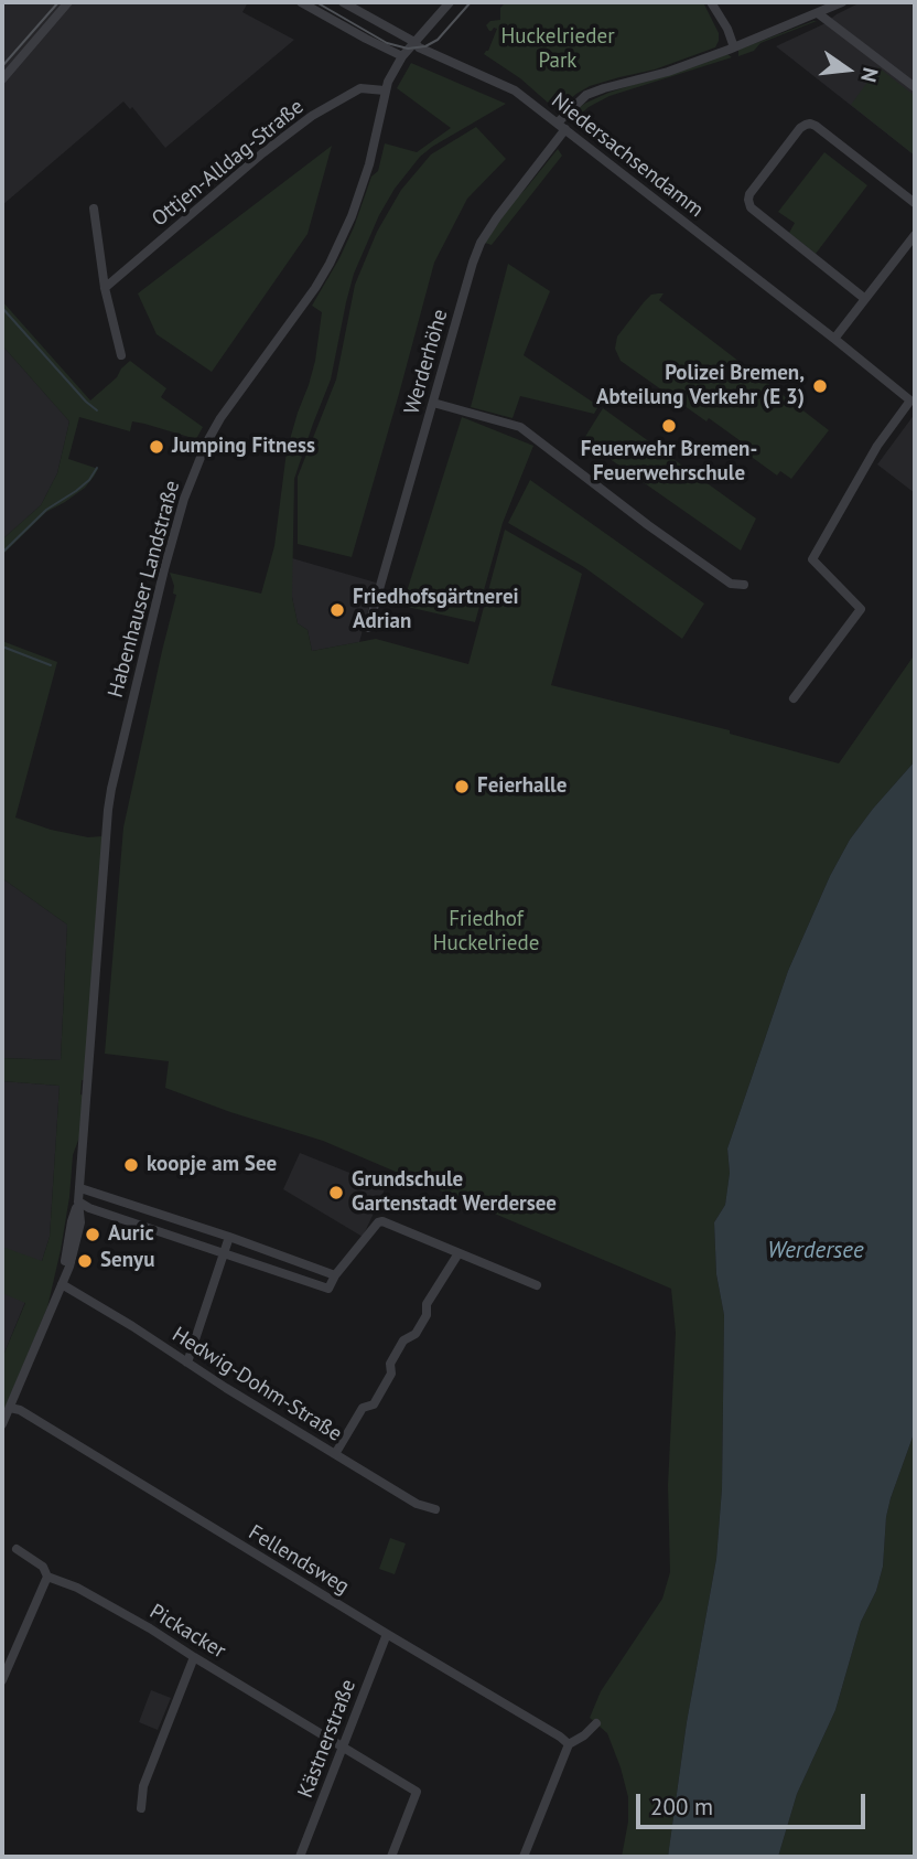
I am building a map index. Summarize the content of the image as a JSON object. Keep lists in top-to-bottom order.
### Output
{
  "streets": {
    "street": [
      "Niedersachsendamm",
      "Ottjen-Alldag-Straße",
      "Werderhöhe",
      "Habenhauser Landstraße",
      "Hedwig-Dohm-Straße",
      "Fellendsweg",
      "Pickacker",
      "Kästnerstraße"
    ]
  },
  "crossings": [
    ["Niedersachsendamm", "Werderhöhe"],
    ["Niedersachsendamm", "Habenhauser Landstraße"],
    ["Ottjen-Alldag-Straße", "Habenhauser Landstraße"],
    ["Habenhauser Landstraße", "Hedwig-Dohm-Straße"],
    ["Habenhauser Landstraße", "Fellendsweg"],
    ["Fellendsweg", "Kästnerstraße"],
    ["Pickacker", "Kästnerstraße"]
  ],
  "water": ["Werdersee"],
  "parks": ["Huckelrieder Park", "Friedhof Huckelriede"],
  "places": [
    "Polizei Bremen, Abteilung Verkehr (E 3)",
    "Feuerwehr Bremen- Feuerwehrschule",
    "Jumping Fitness",
    "Friedhofsgärtnerei Adrian",
    "Feierhalle",
    "koopje am See",
    "Grundschule Gartenstadt Werdersee",
    "Auric",
    "Senyu"
  ],
  "scale_bar": "200 m",
  "north": "right"
}
